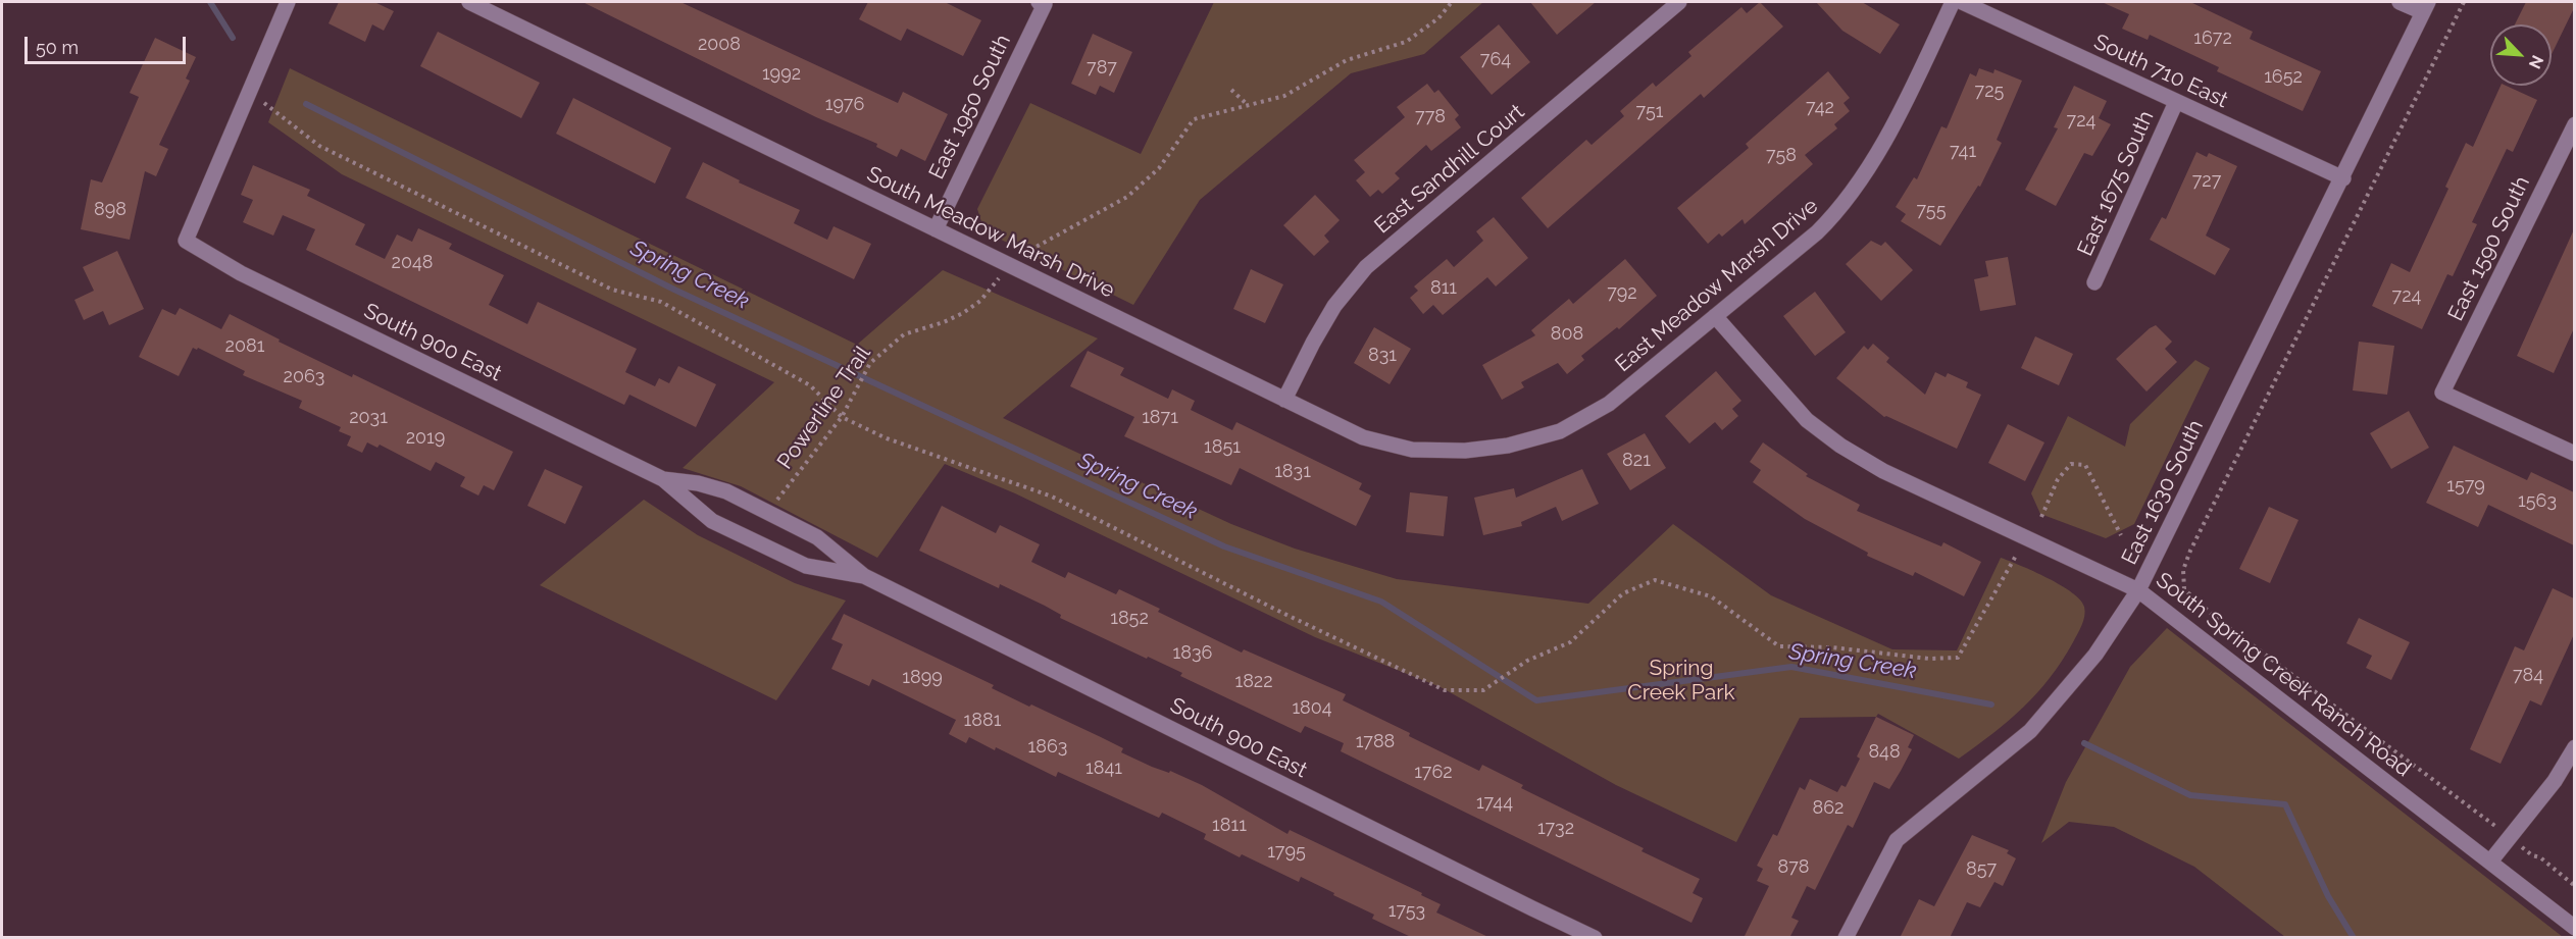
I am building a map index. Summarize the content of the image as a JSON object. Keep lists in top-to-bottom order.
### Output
{
  "streets": {
    "street": [
      "South 710 East",
      "East 1950 South",
      "East Sandhill Court",
      "East 1675 South",
      "South Meadow Marsh Drive",
      "East 1590 South",
      "East Meadow Marsh Drive",
      "South 900 East",
      "East 1630 South",
      "South Spring Creek Ranch Road"
    ],
    "path": ["Powerline Trail"]
  },
  "crossings": [
    ["South 710 East", "East 1675 South"],
    ["South 710 East", "East 1630 South"],
    ["East 1950 South", "South Meadow Marsh Drive"],
    ["East Sandhill Court", "South Meadow Marsh Drive"],
    ["South Meadow Marsh Drive", "East Meadow Marsh Drive"],
    ["East Meadow Marsh Drive", "South Spring Creek Ranch Road"],
    ["East 1630 South", "South Spring Creek Ranch Road"]
  ],
  "water": ["Spring Creek"],
  "parks": ["Spring Creek Park"],
  "house_numbers": [
    "1672",
    "2008",
    "764",
    "787",
    "1992",
    "1652",
    "725",
    "1976",
    "742",
    "751",
    "778",
    "724",
    "741",
    "758",
    "727",
    "898",
    "755",
    "2048",
    "811",
    "792",
    "724",
    "808",
    "2081",
    "831",
    "2063",
    "2031",
    "1871",
    "2019",
    "1851",
    "821",
    "1831",
    "1579",
    "1563",
    "1852",
    "1836",
    "784",
    "1899",
    "1822",
    "1804",
    "1881",
    "1788",
    "1863",
    "848",
    "1841",
    "1762",
    "1744",
    "862",
    "1811",
    "1732",
    "1795",
    "878",
    "857",
    "1753"
  ],
  "scale_bar": "50 m",
  "north": "bottom right"
}
